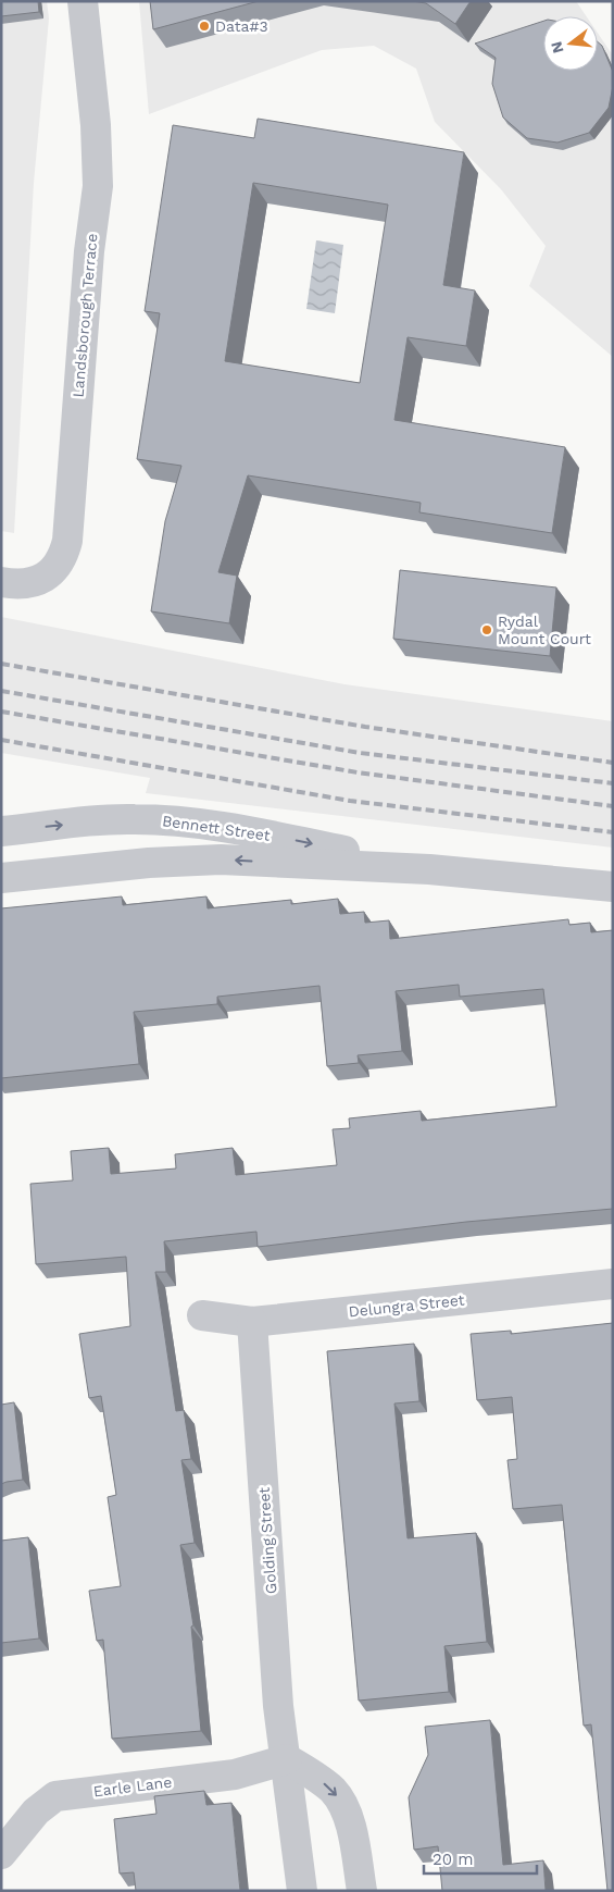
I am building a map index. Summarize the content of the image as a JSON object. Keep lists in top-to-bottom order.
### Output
{
  "streets": {
    "street": [
      "Landsborough Terrace",
      "Bennett Street",
      "Delungra Street",
      "Golding Street",
      "Earle Lane"
    ]
  },
  "crossings": [
    ["Delungra Street", "Golding Street"],
    ["Golding Street", "Earle Lane"]
  ],
  "places": ["Data#3", "Rydal Mount Court"],
  "scale_bar": "20 m",
  "north": "left"
}
